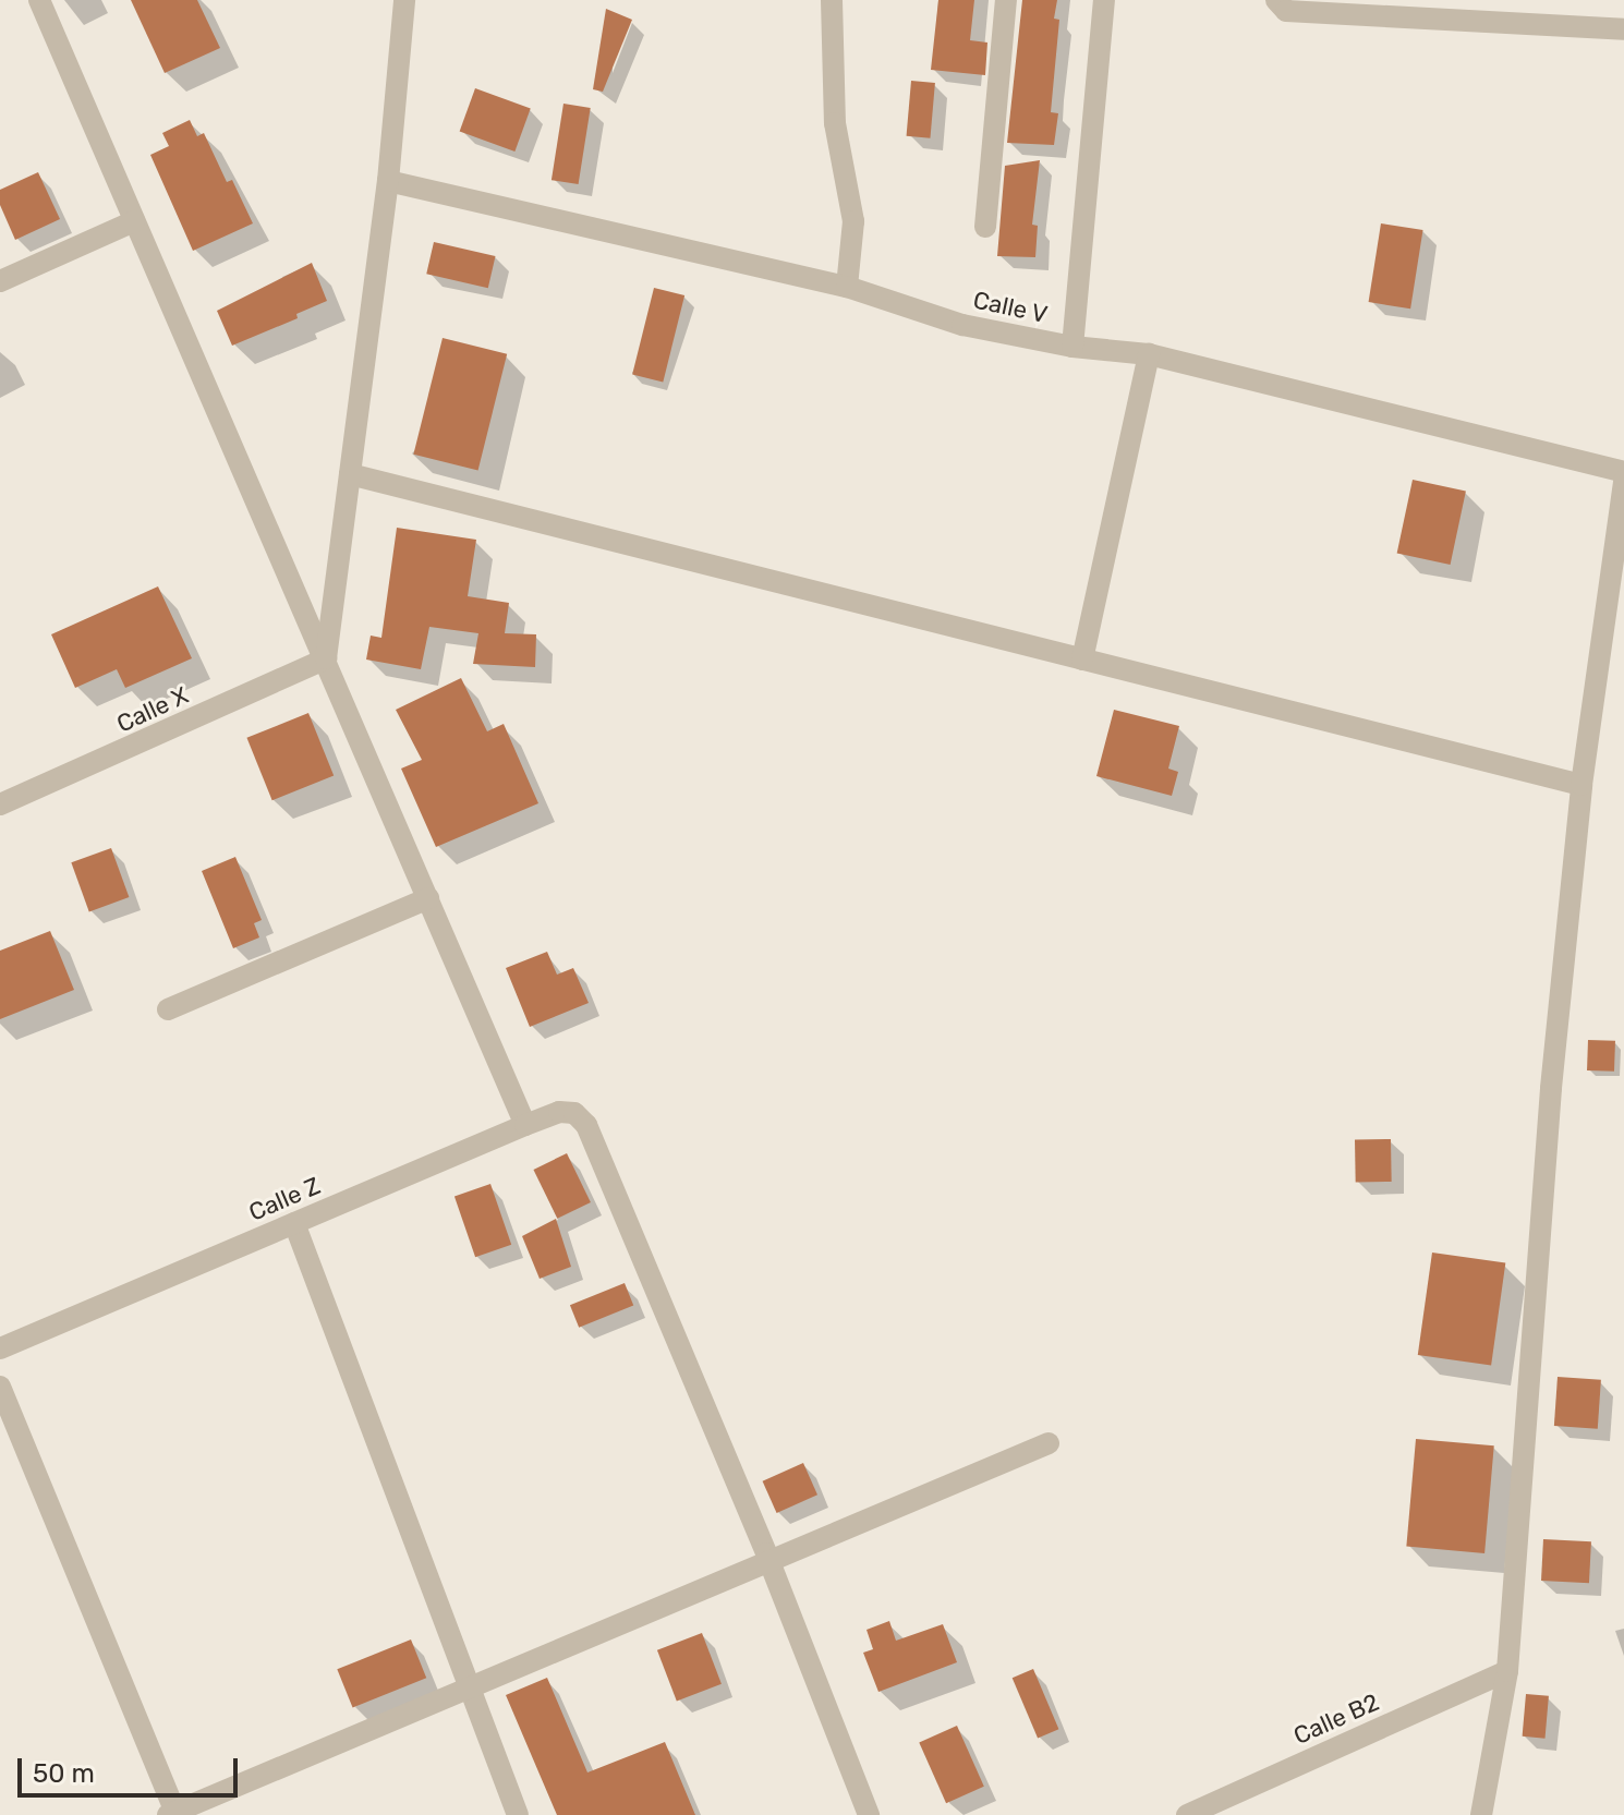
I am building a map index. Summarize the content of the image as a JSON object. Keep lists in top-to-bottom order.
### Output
{
  "streets": {
    "street": [
      "Calle V",
      "Calle X",
      "Calle Z",
      "Calle B2"
    ]
  },
  "scale_bar": "50 m"
}
